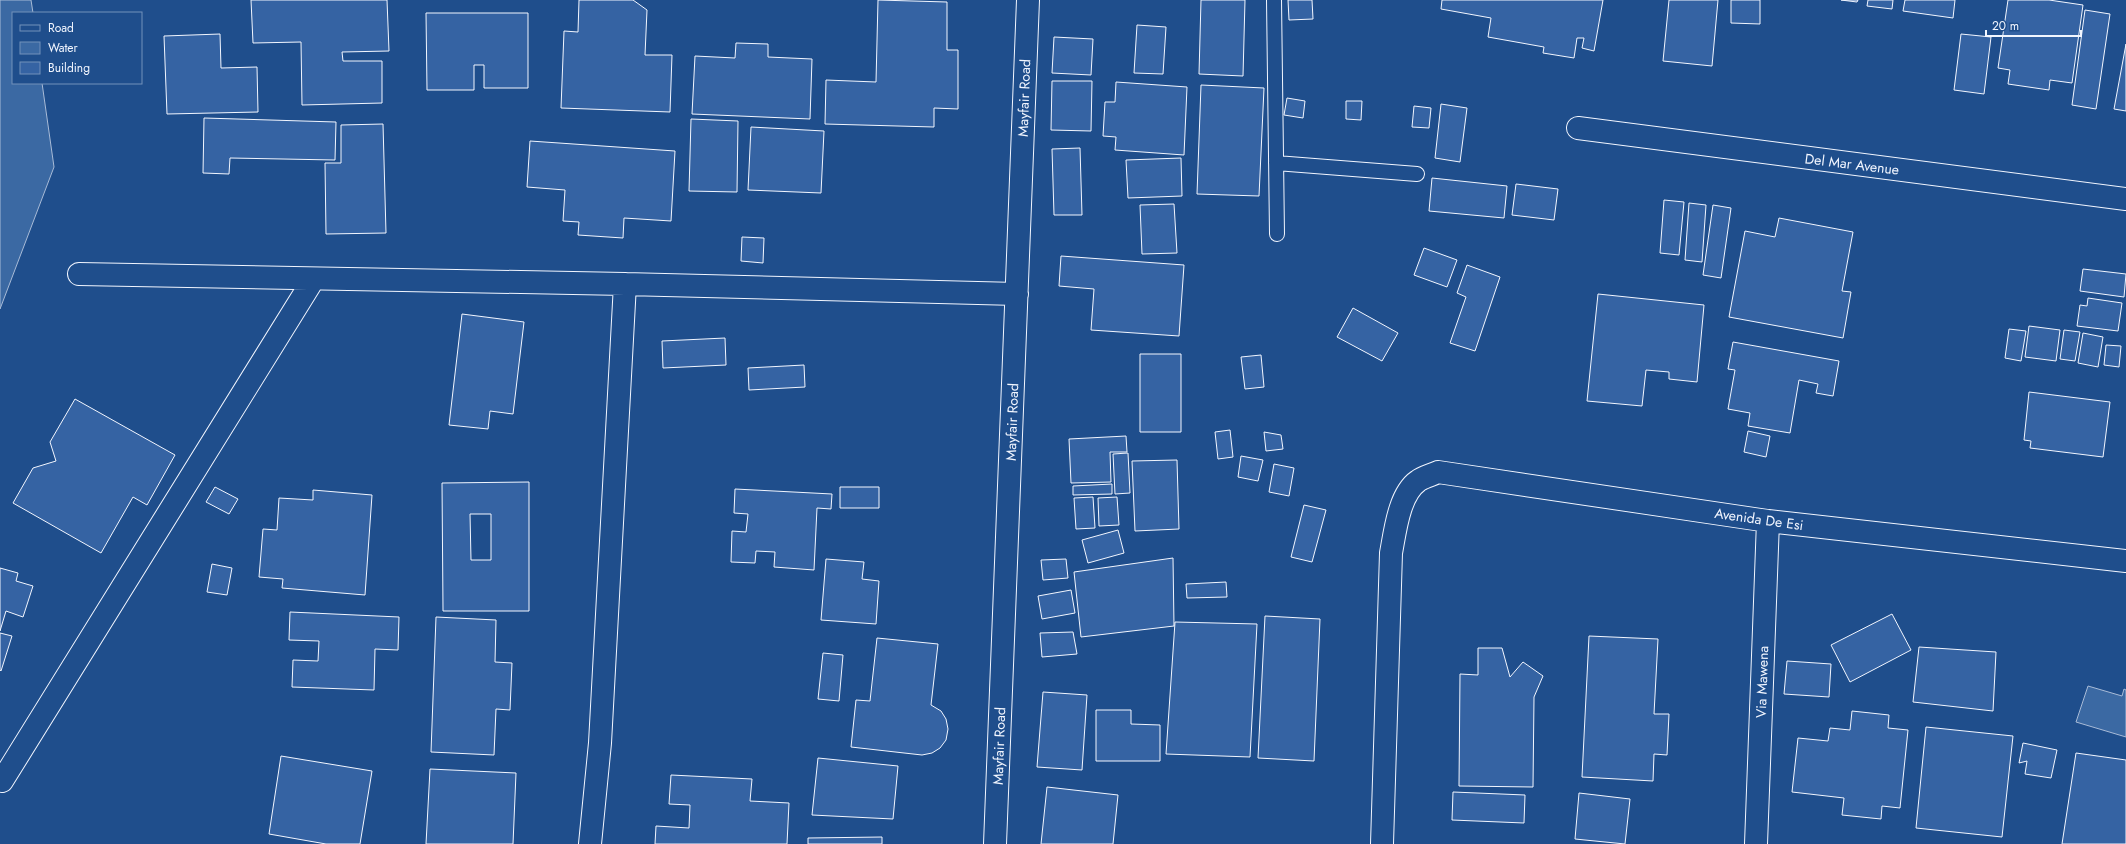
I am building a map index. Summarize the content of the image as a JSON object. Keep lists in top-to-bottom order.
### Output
{
  "streets": {
    "street": [
      "Mayfair Road",
      "Del Mar Avenue",
      "Avenida De Esi",
      "Via Mawena"
    ]
  },
  "crossings": [
    ["Avenida De Esi", "Via Mawena"]
  ],
  "legend": ["Road", "Water", "Building"],
  "scale_bar": "20 m"
}
